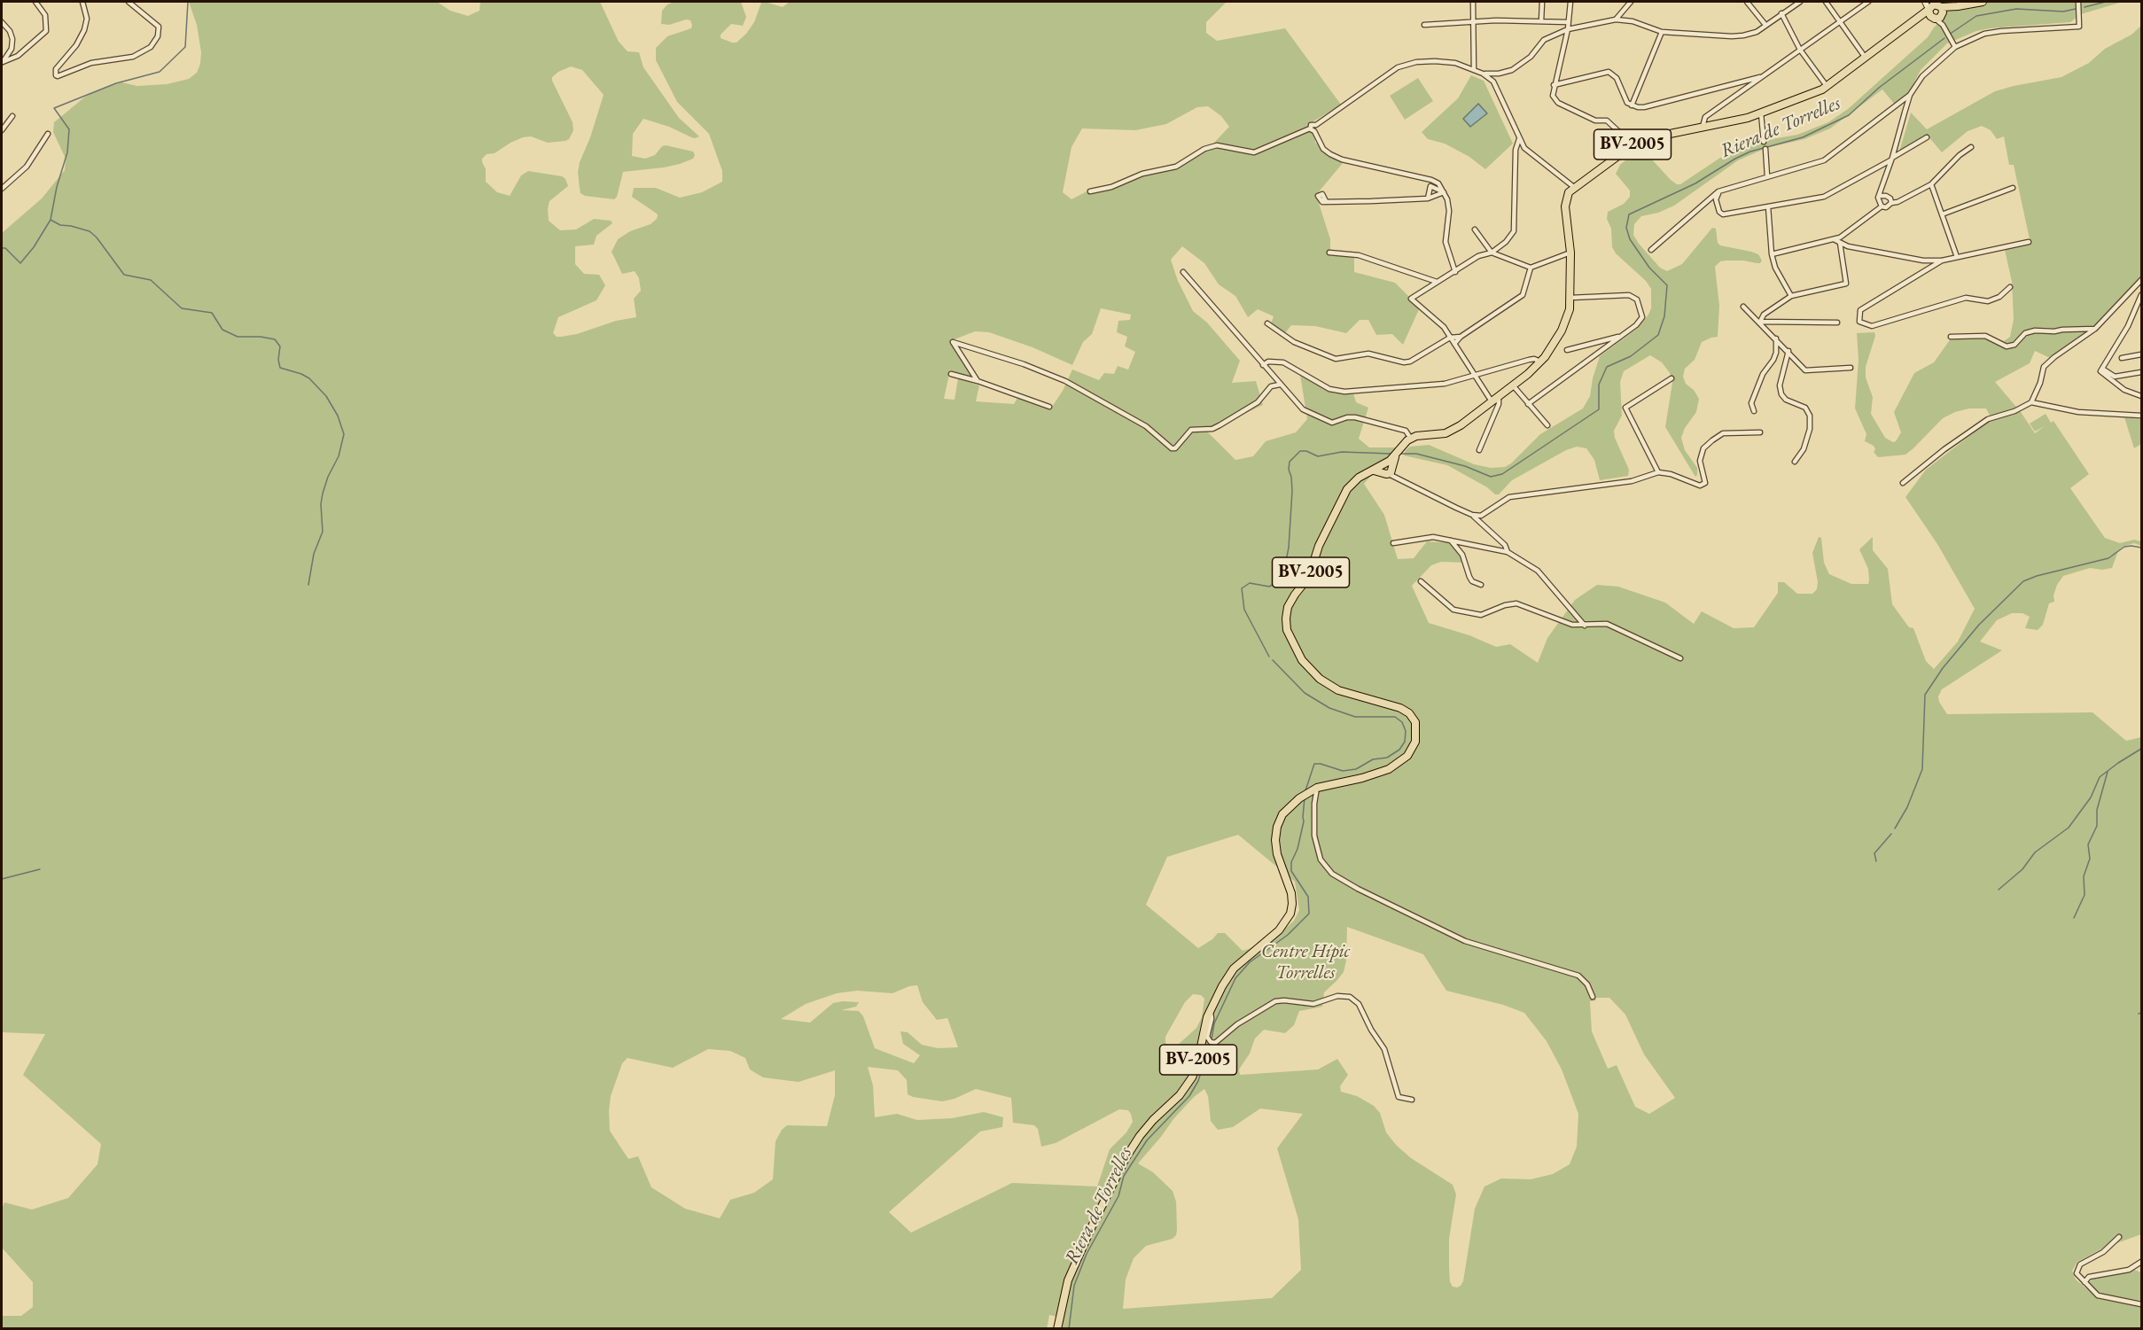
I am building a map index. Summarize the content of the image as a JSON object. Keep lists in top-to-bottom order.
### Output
{
  "streets": {
    "main road": ["BV-2005"]
  },
  "water": ["Riera de Torrelles"],
  "parks": ["Centre Hípic Torrelles"]
}
